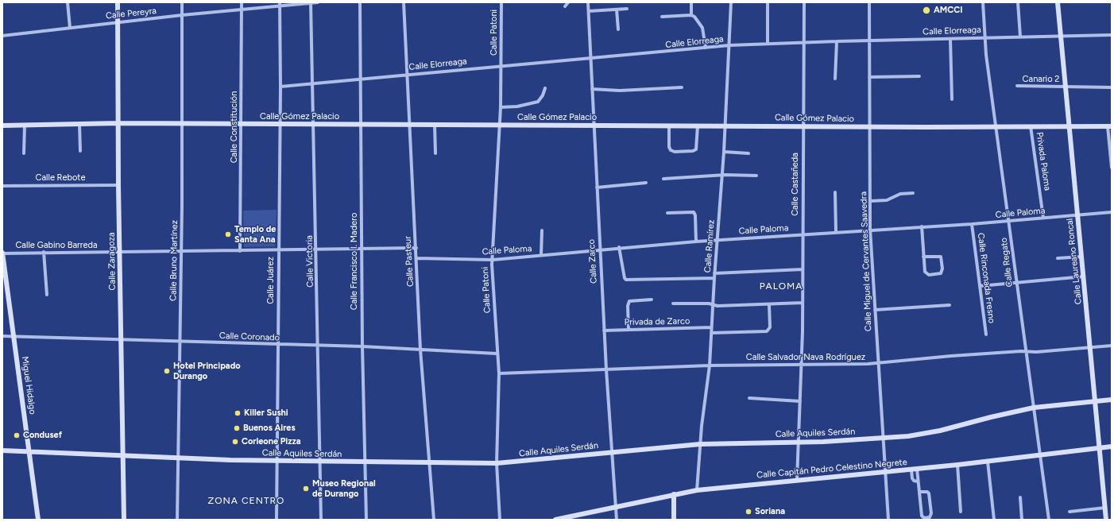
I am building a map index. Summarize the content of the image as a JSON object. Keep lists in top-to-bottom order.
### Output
{
  "streets": {
    "street": [
      "Calle Pereyra",
      "Calle Elorreaga",
      "Calle Patoni",
      "Canario 2",
      "Calle Gómez Palacio",
      "Calle Constitución",
      "Privada Paloma",
      "Calle Rebote",
      "Calle Castañeda",
      "Calle Paloma",
      "Calle Gabino Barreda",
      "Calle Ramírez",
      "Calle Bruno Martínez",
      "Calle Zaragoza",
      "Calle Victoria",
      "Calle Francisco I. Madero",
      "Calle Pasteur",
      "Calle Zarco",
      "Calle Miguel de Cervantes Saavedra",
      "Calle Laureano Roncal",
      "Calle Regato",
      "Calle Rinconada Fresno",
      "Calle Juárez",
      "Privada de Zarco",
      "Calle Coronado",
      "Calle Salvador Nava Rodríguez",
      "Miguel Hidalgo",
      "Calle Aquiles Serdán",
      "Calle Capitán Pedro Celestino Negrete"
    ]
  },
  "crossings": [
    ["Calle Pereyra", "Calle Constitución"],
    ["Calle Pereyra", "Calle Bruno Martínez"],
    ["Calle Pereyra", "Calle Zaragoza"],
    ["Calle Pereyra", "Calle Victoria"],
    ["Calle Pereyra", "Calle Juárez"],
    ["Calle Elorreaga", "Calle Patoni"],
    ["Calle Elorreaga", "Calle Castañeda"],
    ["Calle Elorreaga", "Calle Ramírez"],
    ["Calle Elorreaga", "Calle Victoria"],
    ["Calle Elorreaga", "Calle Francisco I. Madero"],
    ["Calle Elorreaga", "Calle Pasteur"],
    ["Calle Elorreaga", "Calle Zarco"],
    ["Calle Elorreaga", "Calle Miguel de Cervantes Saavedra"],
    ["Calle Elorreaga", "Calle Laureano Roncal"],
    ["Calle Elorreaga", "Calle Regato"],
    ["Calle Elorreaga", "Calle Juárez"],
    ["Calle Patoni", "Calle Gómez Palacio"],
    ["Calle Patoni", "Calle Paloma"],
    ["Calle Patoni", "Calle Coronado"],
    ["Calle Patoni", "Calle Salvador Nava Rodríguez"],
    ["Calle Patoni", "Calle Aquiles Serdán"],
    ["Canario 2", "Calle Laureano Roncal"],
    ["Calle Gómez Palacio", "Calle Constitución"],
    ["Calle Gómez Palacio", "Privada Paloma"],
    ["Calle Gómez Palacio", "Calle Castañeda"],
    ["Calle Gómez Palacio", "Calle Ramírez"],
    ["Calle Gómez Palacio", "Calle Bruno Martínez"],
    ["Calle Gómez Palacio", "Calle Zaragoza"],
    ["Calle Gómez Palacio", "Calle Victoria"],
    ["Calle Gómez Palacio", "Calle Francisco I. Madero"],
    ["Calle Gómez Palacio", "Calle Pasteur"],
    ["Calle Gómez Palacio", "Calle Zarco"],
    ["Calle Gómez Palacio", "Calle Miguel de Cervantes Saavedra"],
    ["Calle Gómez Palacio", "Calle Laureano Roncal"],
    ["Calle Gómez Palacio", "Calle Regato"],
    ["Calle Gómez Palacio", "Calle Juárez"],
    ["Calle Constitución", "Calle Gabino Barreda"],
    ["Privada Paloma", "Calle Paloma"],
    ["Calle Rebote", "Calle Zaragoza"],
    ["Calle Castañeda", "Calle Paloma"],
    ["Calle Castañeda", "Calle Salvador Nava Rodríguez"],
    ["Calle Castañeda", "Calle Aquiles Serdán"],
    ["Calle Castañeda", "Calle Capitán Pedro Celestino Negrete"],
    ["Calle Paloma", "Calle Ramírez"],
    ["Calle Paloma", "Calle Pasteur"],
    ["Calle Paloma", "Calle Zarco"],
    ["Calle Paloma", "Calle Miguel de Cervantes Saavedra"],
    ["Calle Paloma", "Calle Laureano Roncal"],
    ["Calle Paloma", "Calle Regato"],
    ["Calle Paloma", "Calle Rinconada Fresno"],
    ["Calle Gabino Barreda", "Calle Bruno Martínez"],
    ["Calle Gabino Barreda", "Calle Zaragoza"],
    ["Calle Gabino Barreda", "Calle Victoria"],
    ["Calle Gabino Barreda", "Calle Francisco I. Madero"],
    ["Calle Gabino Barreda", "Calle Pasteur"],
    ["Calle Gabino Barreda", "Calle Juárez"],
    ["Calle Gabino Barreda", "Miguel Hidalgo"],
    ["Calle Ramírez", "Privada de Zarco"],
    ["Calle Ramírez", "Calle Salvador Nava Rodríguez"],
    ["Calle Ramírez", "Calle Aquiles Serdán"],
    ["Calle Ramírez", "Calle Capitán Pedro Celestino Negrete"],
    ["Calle Bruno Martínez", "Calle Coronado"],
    ["Calle Bruno Martínez", "Calle Aquiles Serdán"],
    ["Calle Zaragoza", "Calle Coronado"],
    ["Calle Zaragoza", "Calle Aquiles Serdán"],
    ["Calle Victoria", "Calle Coronado"],
    ["Calle Victoria", "Calle Aquiles Serdán"],
    ["Calle Francisco I. Madero", "Calle Coronado"],
    ["Calle Francisco I. Madero", "Calle Aquiles Serdán"],
    ["Calle Pasteur", "Calle Coronado"],
    ["Calle Pasteur", "Calle Aquiles Serdán"],
    ["Calle Zarco", "Privada de Zarco"],
    ["Calle Zarco", "Calle Salvador Nava Rodríguez"],
    ["Calle Zarco", "Calle Aquiles Serdán"],
    ["Calle Zarco", "Calle Capitán Pedro Celestino Negrete"],
    ["Calle Miguel de Cervantes Saavedra", "Calle Salvador Nava Rodríguez"],
    ["Calle Miguel de Cervantes Saavedra", "Calle Aquiles Serdán"],
    ["Calle Miguel de Cervantes Saavedra", "Calle Capitán Pedro Celestino Negrete"],
    ["Calle Laureano Roncal", "Calle Salvador Nava Rodríguez"],
    ["Calle Laureano Roncal", "Calle Aquiles Serdán"],
    ["Calle Laureano Roncal", "Calle Capitán Pedro Celestino Negrete"],
    ["Calle Regato", "Calle Salvador Nava Rodríguez"],
    ["Calle Regato", "Calle Aquiles Serdán"],
    ["Calle Regato", "Calle Capitán Pedro Celestino Negrete"],
    ["Calle Juárez", "Calle Coronado"],
    ["Calle Juárez", "Calle Aquiles Serdán"],
    ["Calle Coronado", "Miguel Hidalgo"],
    ["Miguel Hidalgo", "Calle Aquiles Serdán"]
  ],
  "districts": ["PALOMA", "ZONA CENTRO"],
  "places": [
    "AMCCI",
    "Templo de Santa Ana",
    "Hotel Principado Durango",
    "Killer Sushi",
    "Buenos Aires",
    "Condusef",
    "Corleone Pizza",
    "Museo Regional de Durango",
    "Soriana"
  ]
}
